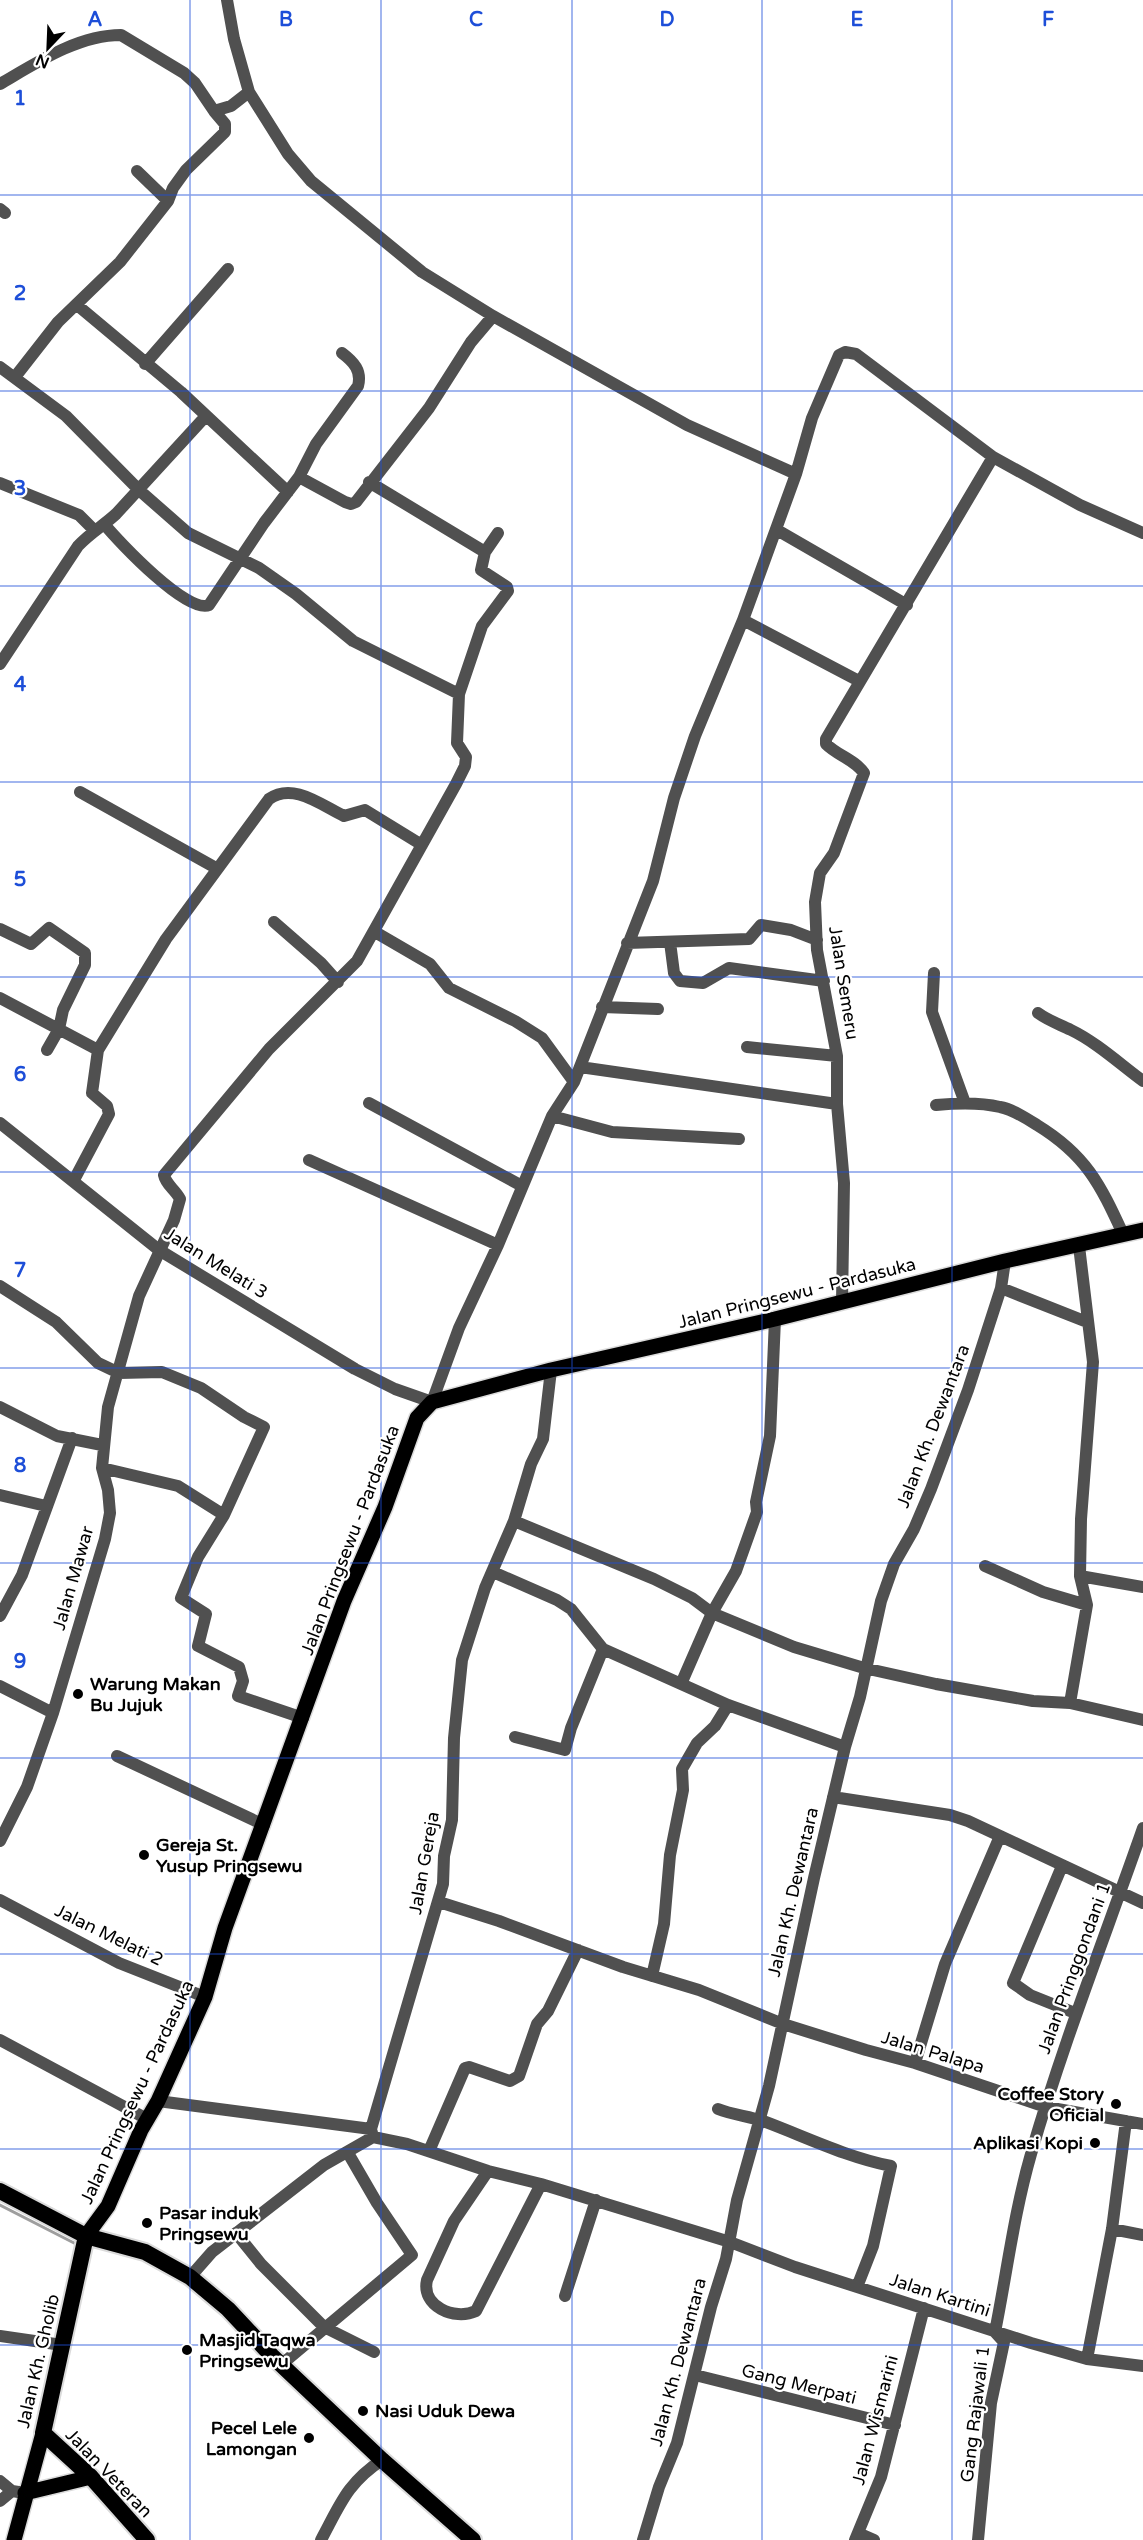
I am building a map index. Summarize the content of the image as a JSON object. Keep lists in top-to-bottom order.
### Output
{
  "streets": {
    "highway": ["Jalan Kh. Gholib", "Jalan Veteran"],
    "main road": ["Jalan Pringsewu - Pardasuka"],
    "street": [
      "Jalan Semeru",
      "Jalan Melati 3",
      "Jalan Kh. Dewantara",
      "Jalan Mawar",
      "Jalan Gereja",
      "Jalan Melati 2",
      "Jalan Pringgondani 1",
      "Jalan Palapa",
      "Jalan Kartini",
      "Gang Merpati",
      "Gang Rajawali 1",
      "Jalan Wismarini"
    ]
  },
  "crossings": [
    ["Jalan Semeru", "Jalan Pringsewu - Pardasuka"],
    ["Jalan Melati 3", "Jalan Pringsewu - Pardasuka"],
    ["Jalan Melati 3", "Jalan Mawar"],
    ["Jalan Pringsewu - Pardasuka", "Jalan Kh. Dewantara"],
    ["Jalan Pringsewu - Pardasuka", "Jalan Gereja"],
    ["Jalan Pringsewu - Pardasuka", "Jalan Melati 2"],
    ["Jalan Pringsewu - Pardasuka", "Jalan Kartini"],
    ["Jalan Pringsewu - Pardasuka", "Jalan Kh. Gholib"],
    ["Jalan Kh. Dewantara", "Jalan Palapa"],
    ["Jalan Kh. Dewantara", "Jalan Kartini"],
    ["Jalan Kh. Dewantara", "Gang Merpati"],
    ["Jalan Gereja", "Jalan Palapa"],
    ["Jalan Gereja", "Jalan Kartini"],
    ["Jalan Pringgondani 1", "Jalan Palapa"],
    ["Jalan Pringgondani 1", "Jalan Kartini"],
    ["Jalan Pringgondani 1", "Gang Rajawali 1"],
    ["Jalan Kartini", "Gang Rajawali 1"],
    ["Jalan Kartini", "Jalan Wismarini"],
    ["Jalan Kh. Gholib", "Jalan Veteran"],
    ["Gang Merpati", "Jalan Wismarini"]
  ],
  "places": [
    "Warung Makan Bu Jujuk",
    "Gereja St. Yusup Pringsewu",
    "Coffee Story Oficial",
    "Aplikasi Kopi",
    "Pasar induk Pringsewu",
    "Masjid Taqwa Pringsewu",
    "Nasi Uduk Dewa",
    "Pecel Lele Lamongan"
  ],
  "north": "bottom left",
  "grid": {
    "columns": [
      "A",
      "B",
      "C",
      "D",
      "E",
      "F"
    ],
    "rows": [
      "1",
      "2",
      "3",
      "4",
      "5",
      "6",
      "7",
      "8",
      "9"
    ]
  }
}
